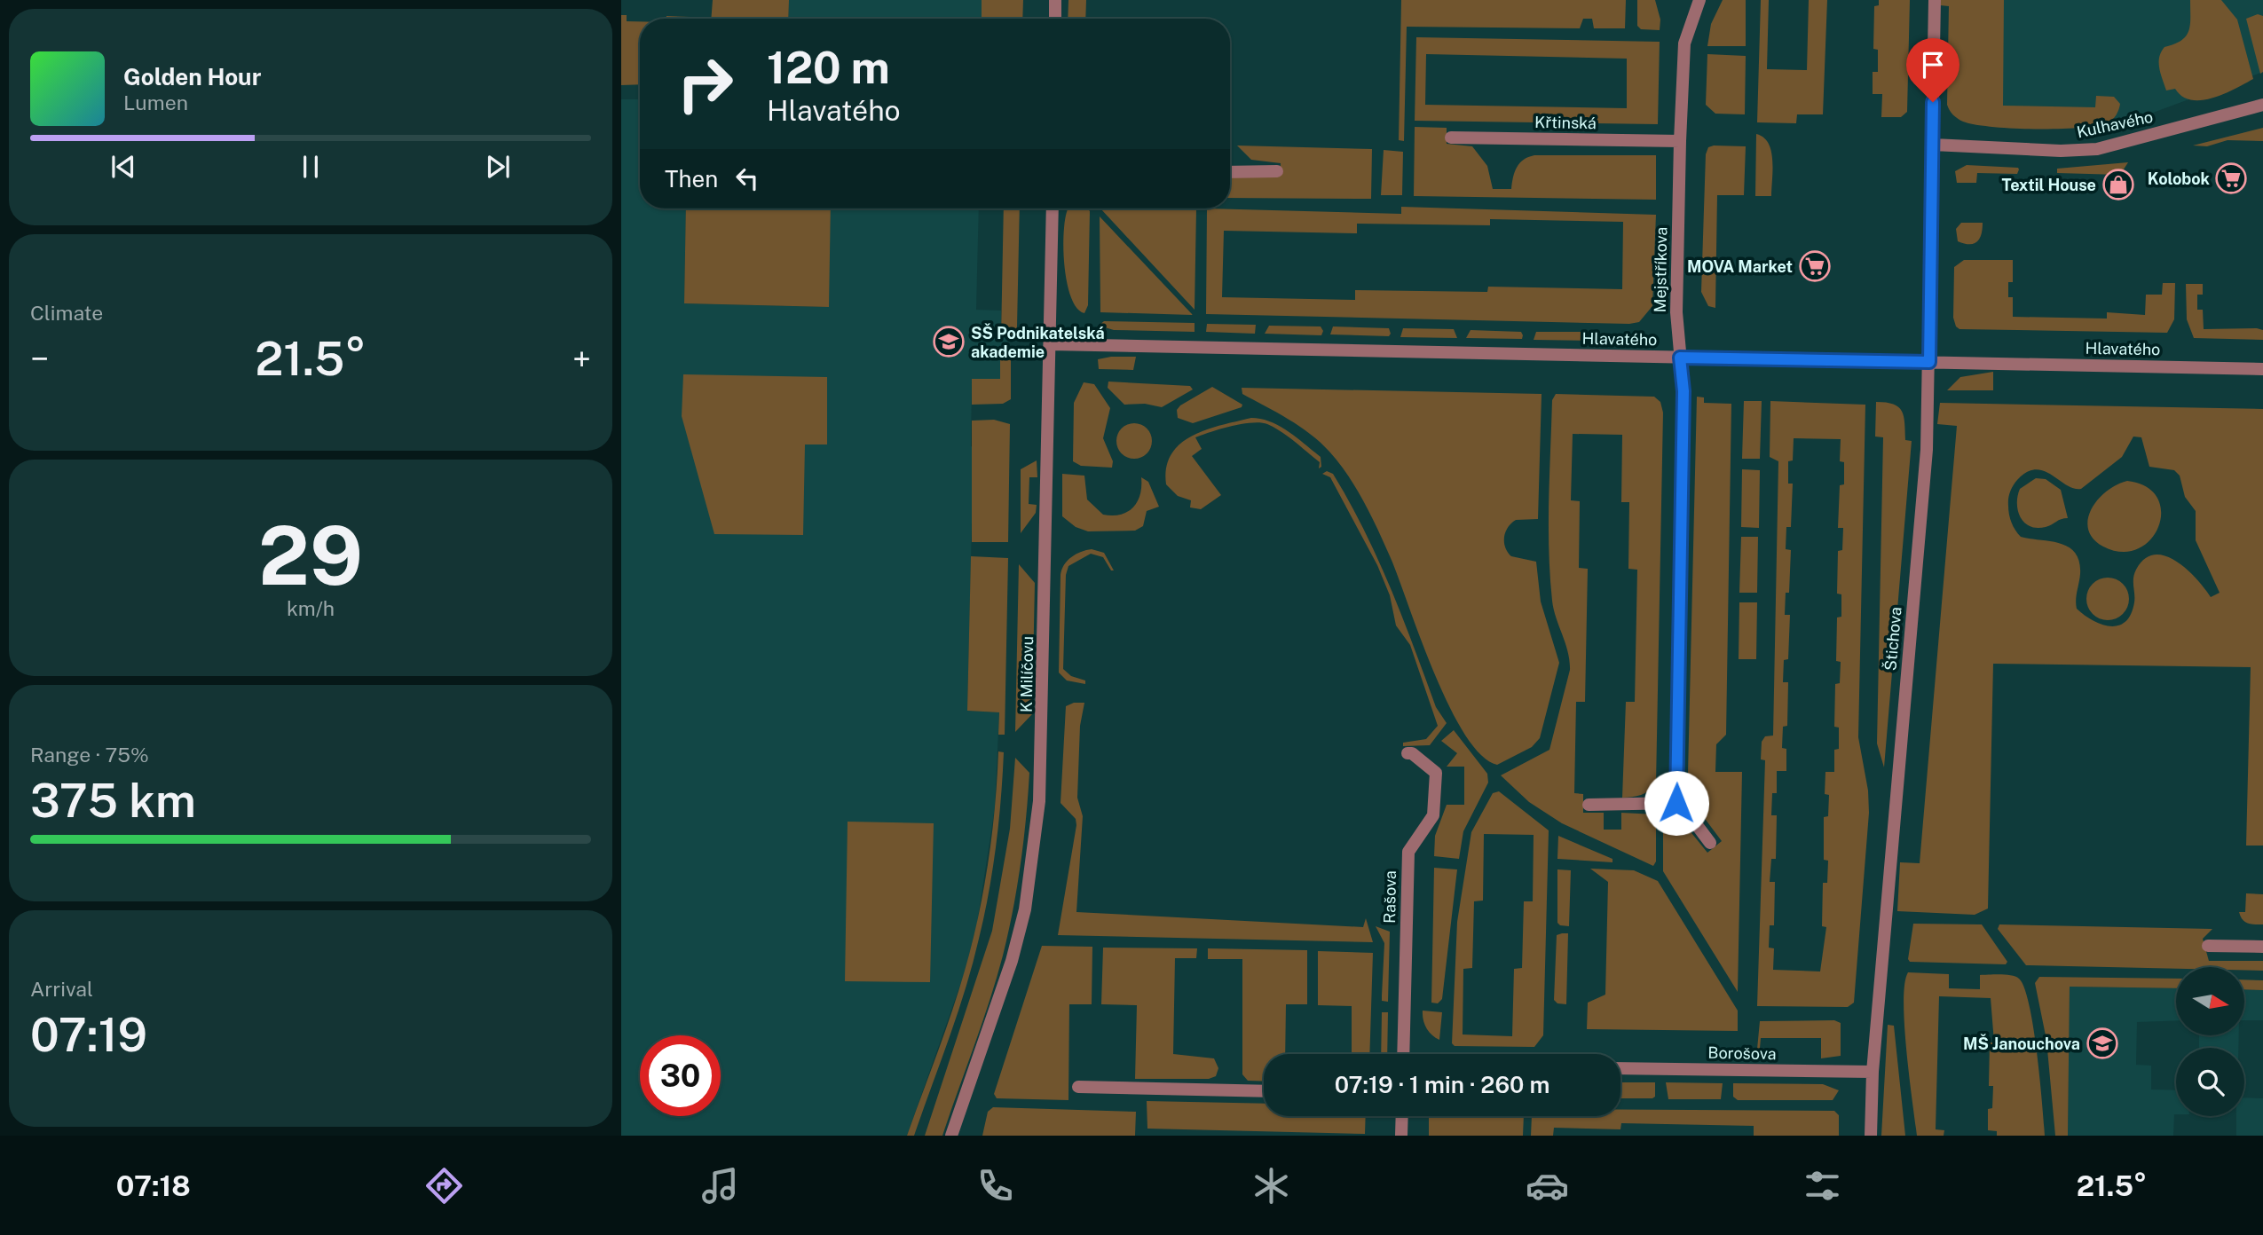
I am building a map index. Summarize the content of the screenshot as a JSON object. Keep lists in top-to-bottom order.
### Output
{
  "streets": {
    "street": [
      "Křtinská",
      "Kulhavého",
      "Mejstříkova",
      "Hlavatého",
      "Štichova",
      "K Milíčovu",
      "Rašova",
      "Borošova"
    ]
  },
  "crossings": [
    ["Křtinská", "Mejstříkova"],
    ["Kulhavého", "Štichova"],
    ["Mejstříkova", "Hlavatého"],
    ["Hlavatého", "Štichova"],
    ["Hlavatého", "K Milíčovu"],
    ["Štichova", "Borošova"]
  ],
  "places": {
    "supermarket": ["Kolobok", "MOVA Market"],
    "shop": ["Textil House"],
    "school or university": ["SŠ Podnikatelská akademie", "MŠ Janouchova"]
  },
  "north": "right",
  "page": {
    "turn": ["120 m", "Hlavatého"],
    "song": ["Golden Hour", "Lumen"],
    "then": "Then",
    "tile": [
      "Climate",
      ["29", "km/h"],
      ["Range · 75%", "375 km"],
      ["Arrival", "07:19"]
    ],
    "heat": ["−", "21.5°", "+"],
    "limit": "30",
    "trip": "07:19 · 1 min · 260 m",
    "tabs": ["07:18", "21.5°"]
  }
}
